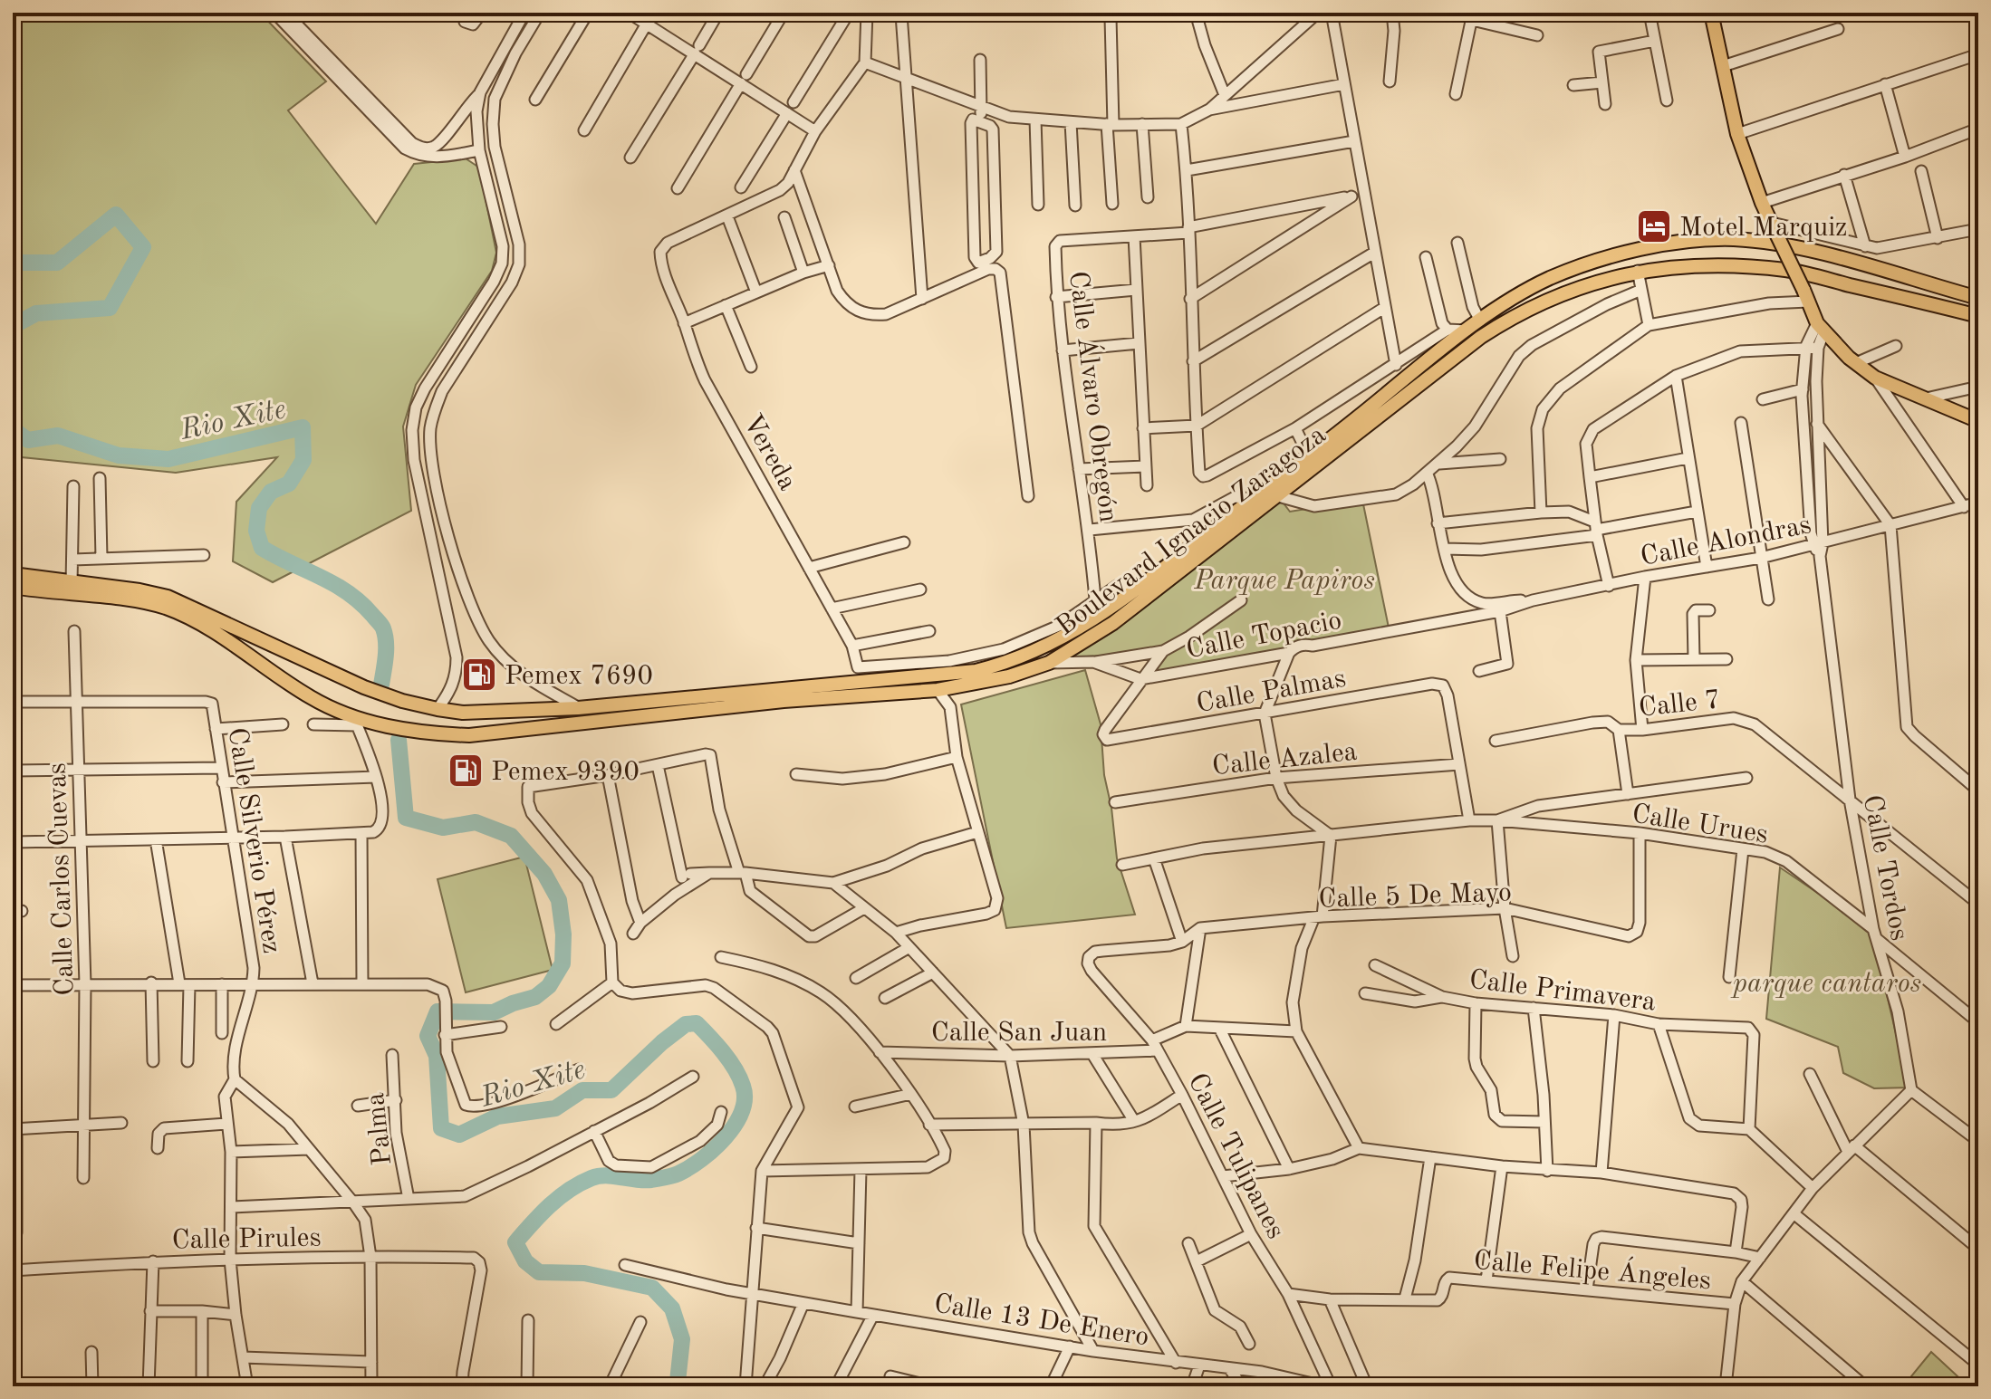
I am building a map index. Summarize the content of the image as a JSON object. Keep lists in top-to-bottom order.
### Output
{
  "streets": {
    "main road": ["Boulevard Ignacio Zaragoza"],
    "street": [
      "Calle Álvaro Obregón",
      "Vereda",
      "Calle Alondras",
      "Calle Topacio",
      "Calle Palmas",
      "Calle 7",
      "Calle Azalea",
      "Calle Urues",
      "Calle Silverio Pérez",
      "Calle Tordos",
      "Calle Carlos Cuevas",
      "Calle 5 De Mayo",
      "Calle Primavera",
      "Calle San Juan",
      "Palma",
      "Calle Tulipanes",
      "Calle Pirules",
      "Calle Felipe Ángeles",
      "Calle 13 De Enero"
    ]
  },
  "crossings": [
    ["Calle Álvaro Obregón", "Vereda"],
    ["Calle Alondras", "Calle Topacio"],
    ["Calle Alondras", "Calle Tordos"],
    ["Calle Topacio", "Calle Palmas"],
    ["Calle Palmas", "Calle Azalea"],
    ["Calle 7", "Calle Tordos"],
    ["Calle Urues", "Calle Tordos"],
    ["Calle Urues", "Calle 5 De Mayo"],
    ["Calle Silverio Pérez", "Calle Carlos Cuevas"],
    ["Calle Silverio Pérez", "Calle Pirules"],
    ["Calle San Juan", "Calle Tulipanes"],
    ["Calle Tulipanes", "Calle Felipe Ángeles"]
  ],
  "water": ["Rio Xite"],
  "parks": ["Parque Papiros", "parque cantaros"],
  "places": {
    "hotel": ["Motel Marquiz"],
    "fuel station": ["Pemex 7690", "Pemex 9390"]
  }
}
